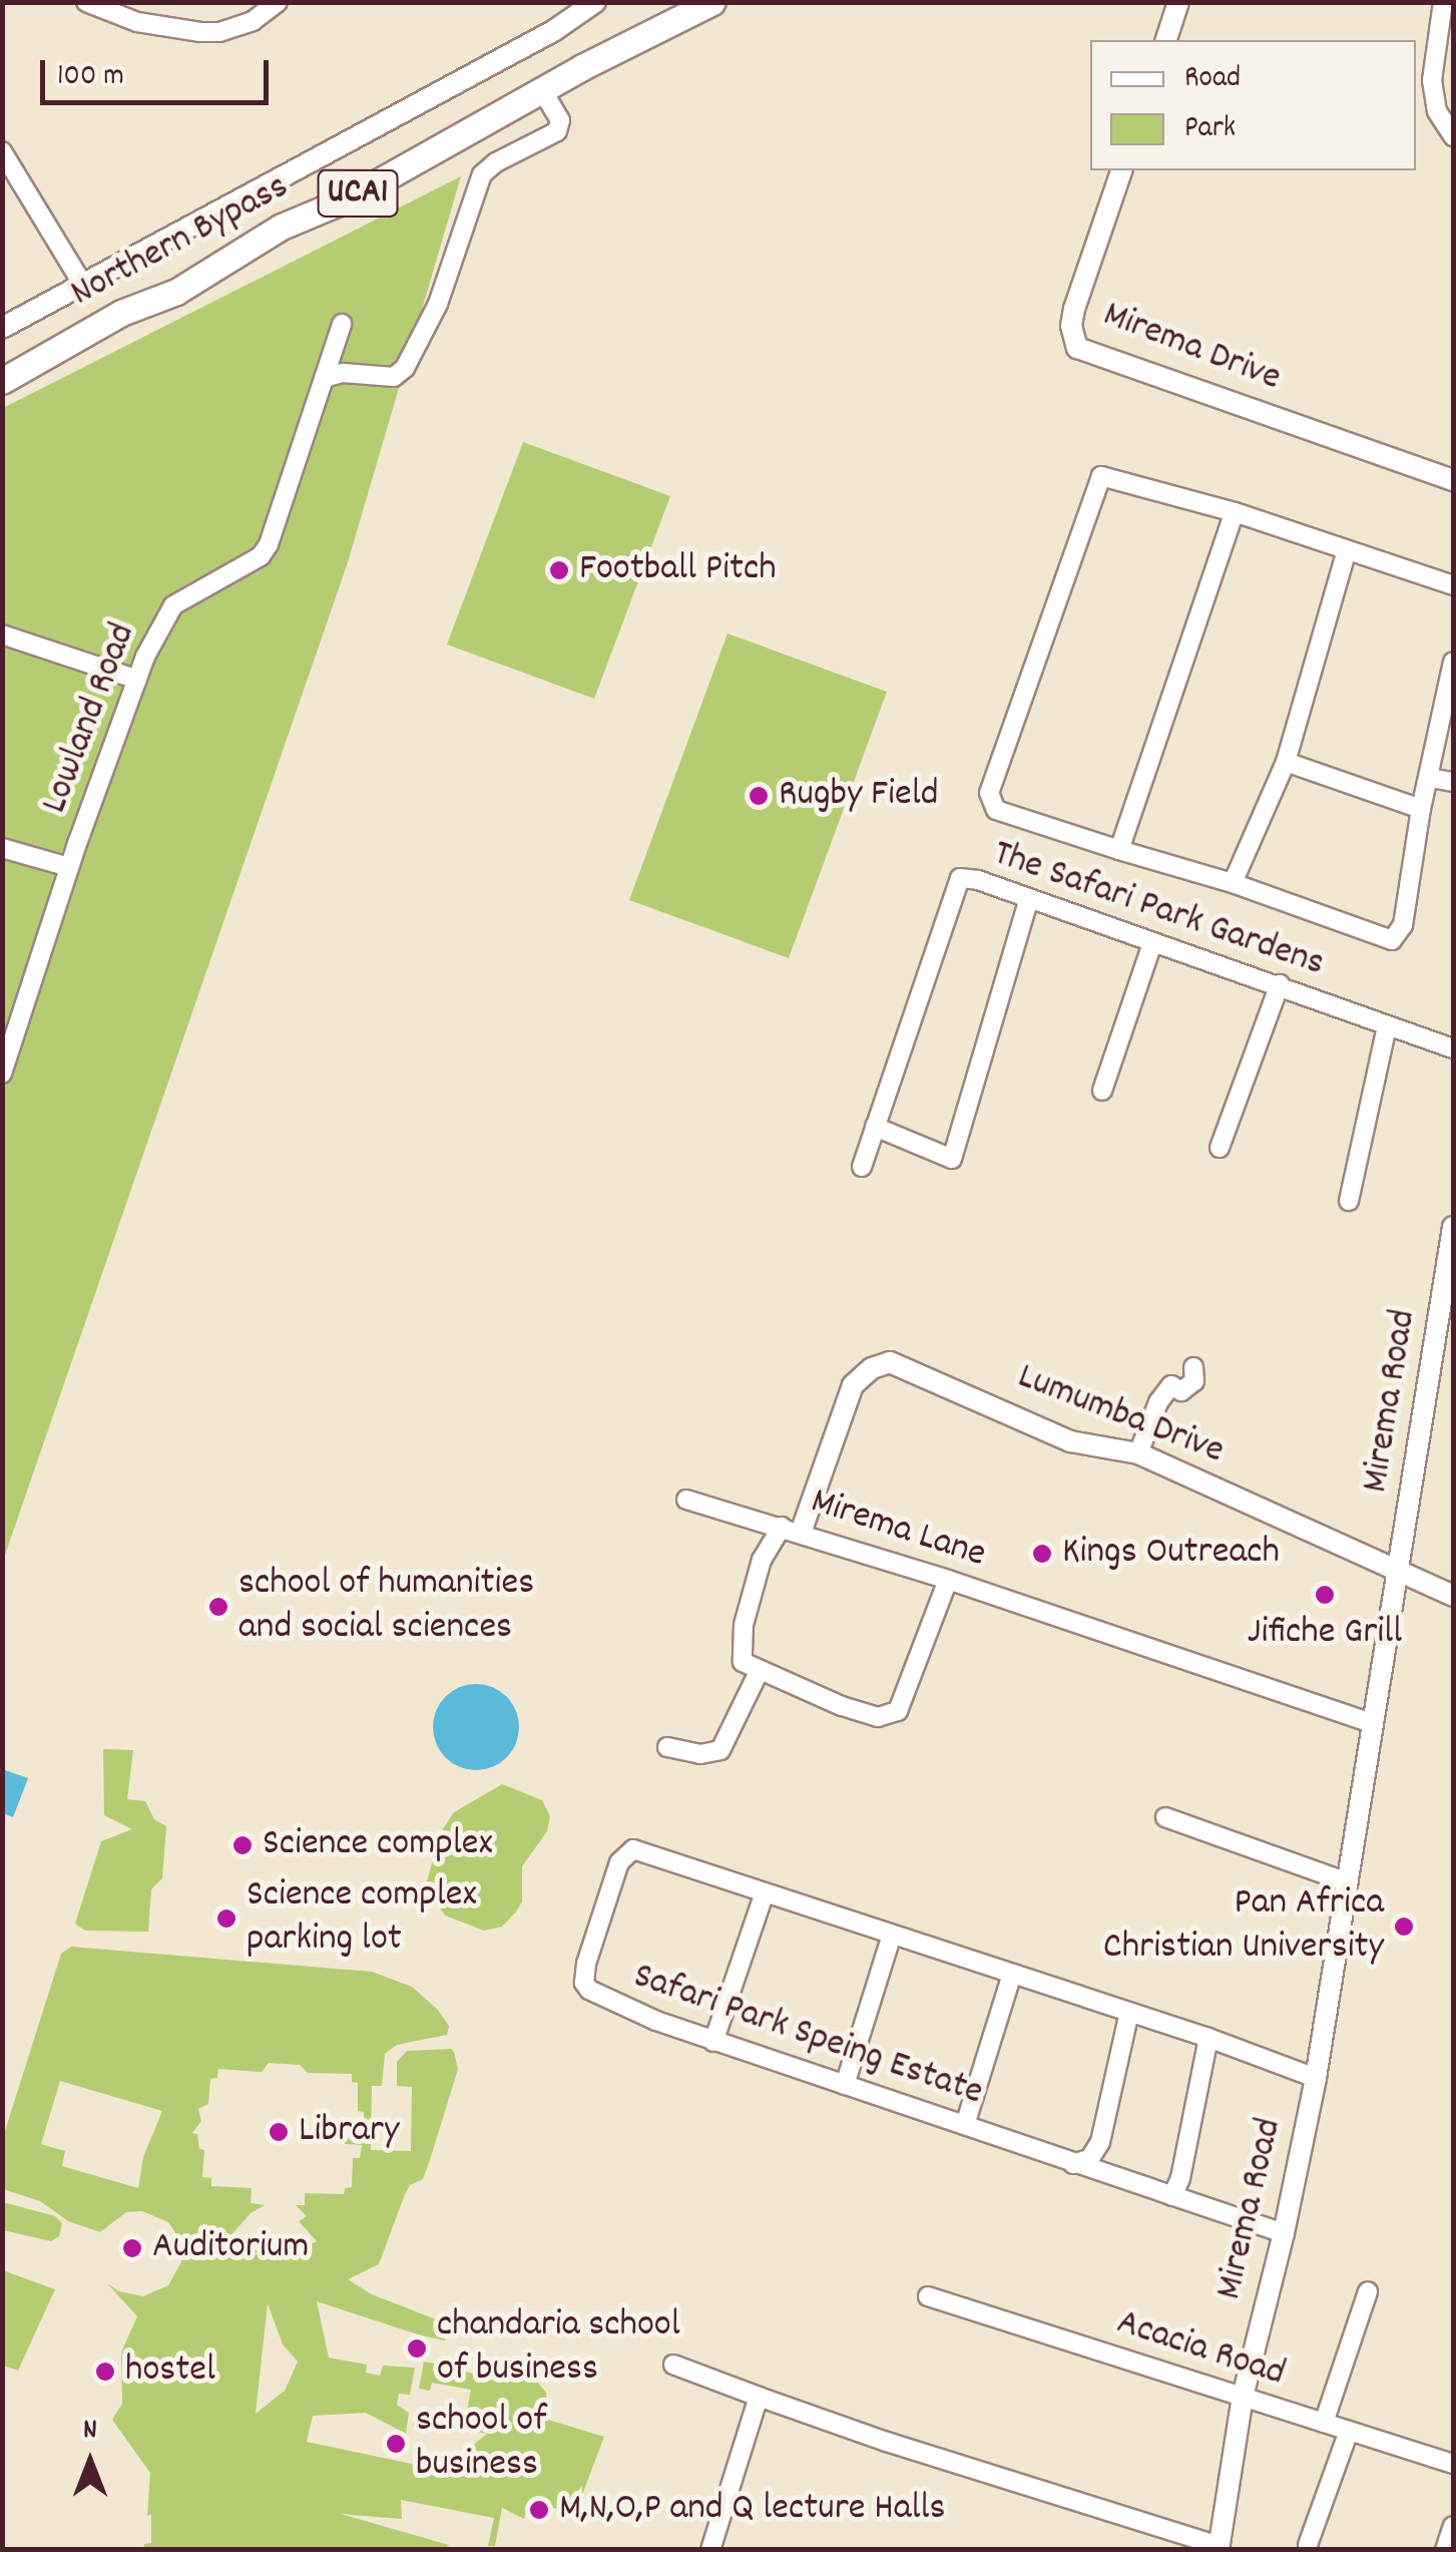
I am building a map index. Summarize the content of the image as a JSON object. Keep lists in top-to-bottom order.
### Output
{
  "streets": {
    "main road": ["UCA1", "Northern Bypass"],
    "street": [
      "Mirema Drive",
      "Lowland Road",
      "The Safari Park Gardens",
      "Mirema Road",
      "Lumumba Drive",
      "Mirema Lane",
      "Safari Park Speing Estate",
      "Acacia Road"
    ]
  },
  "crossings": [
    ["Mirema Road", "Lumumba Drive"],
    ["Mirema Road", "Mirema Lane"],
    ["Mirema Road", "Safari Park Speing Estate"],
    ["Mirema Road", "Acacia Road"],
    ["Lumumba Drive", "Mirema Lane"]
  ],
  "places": [
    "Football Pitch",
    "Rugby Field",
    "Kings Outreach",
    "Jifiche Grill",
    "school of humanities and social sciences",
    "Science complex",
    "Science complex parking lot",
    "Pan Africa Christian University",
    "Library",
    "Auditorium",
    "chandaria school of business",
    "hostel",
    "school of business",
    "M,N,O,P and Q lecture Halls"
  ],
  "legend": ["Road", "Park"],
  "scale_bar": "100 m",
  "north": "top"
}
